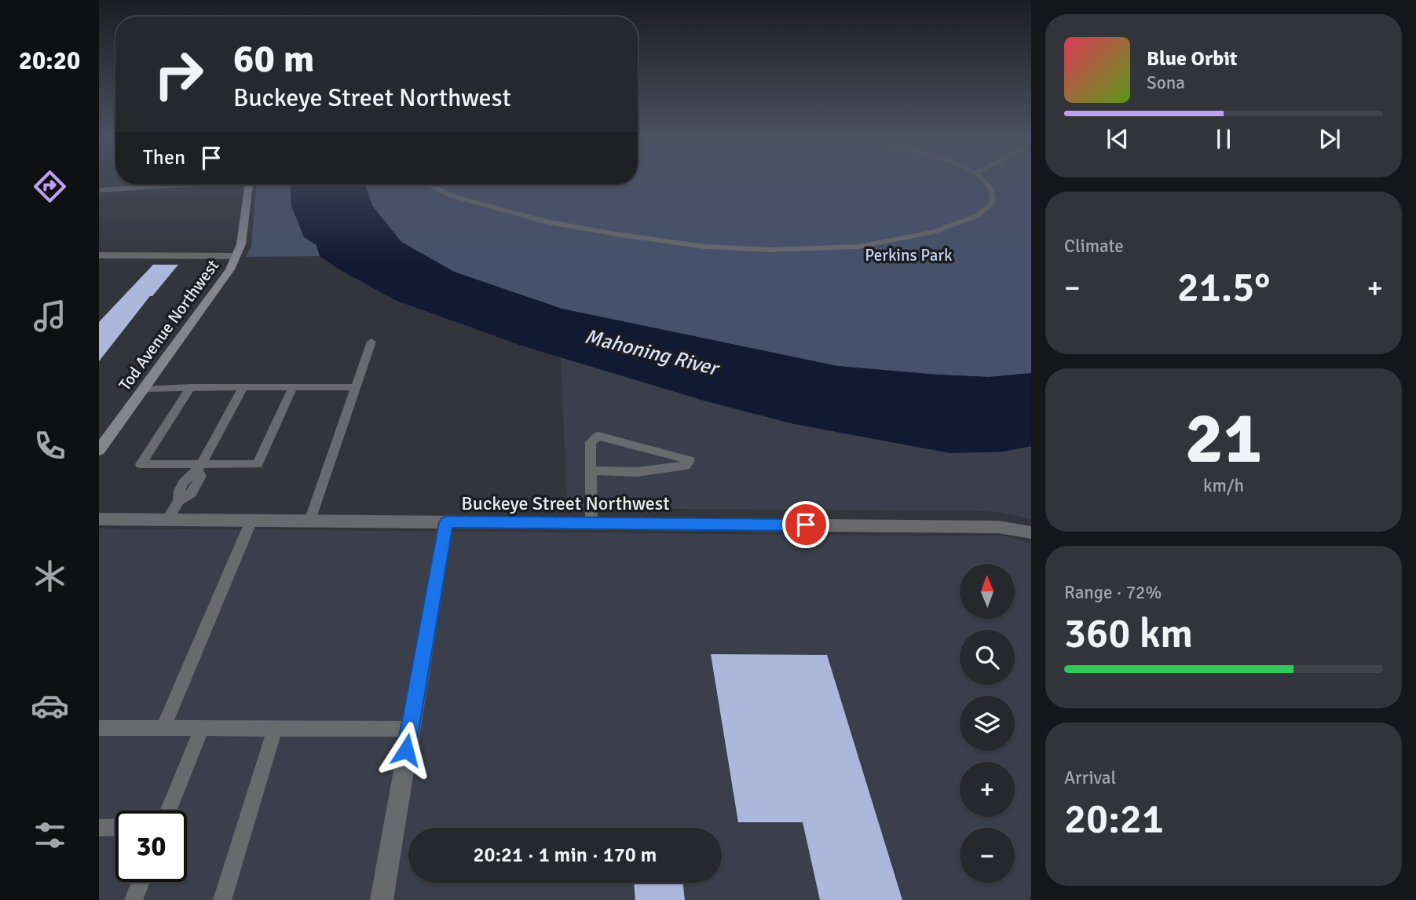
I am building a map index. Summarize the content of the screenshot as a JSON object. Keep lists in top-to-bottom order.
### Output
{
  "streets": {
    "main road": ["Tod Avenue Northwest"],
    "street": ["Buckeye Street Northwest"]
  },
  "water": ["Mahoning River"],
  "parks": ["Perkins Park"],
  "north": "top",
  "page": {
    "tabs": "20:20",
    "turn": ["60 m", "Buckeye Street Northwest"],
    "song": ["Blue Orbit", "Sona"],
    "then": "Then",
    "tile": [
      "Climate",
      ["21", "km/h"],
      ["Range · 72%", "360 km"],
      ["Arrival", "20:21"]
    ],
    "heat": ["−", "21.5°", "+"],
    "map_buttons": ["+", "−"],
    "limit": "30",
    "trip": "20:21 · 1 min · 170 m"
  }
}
